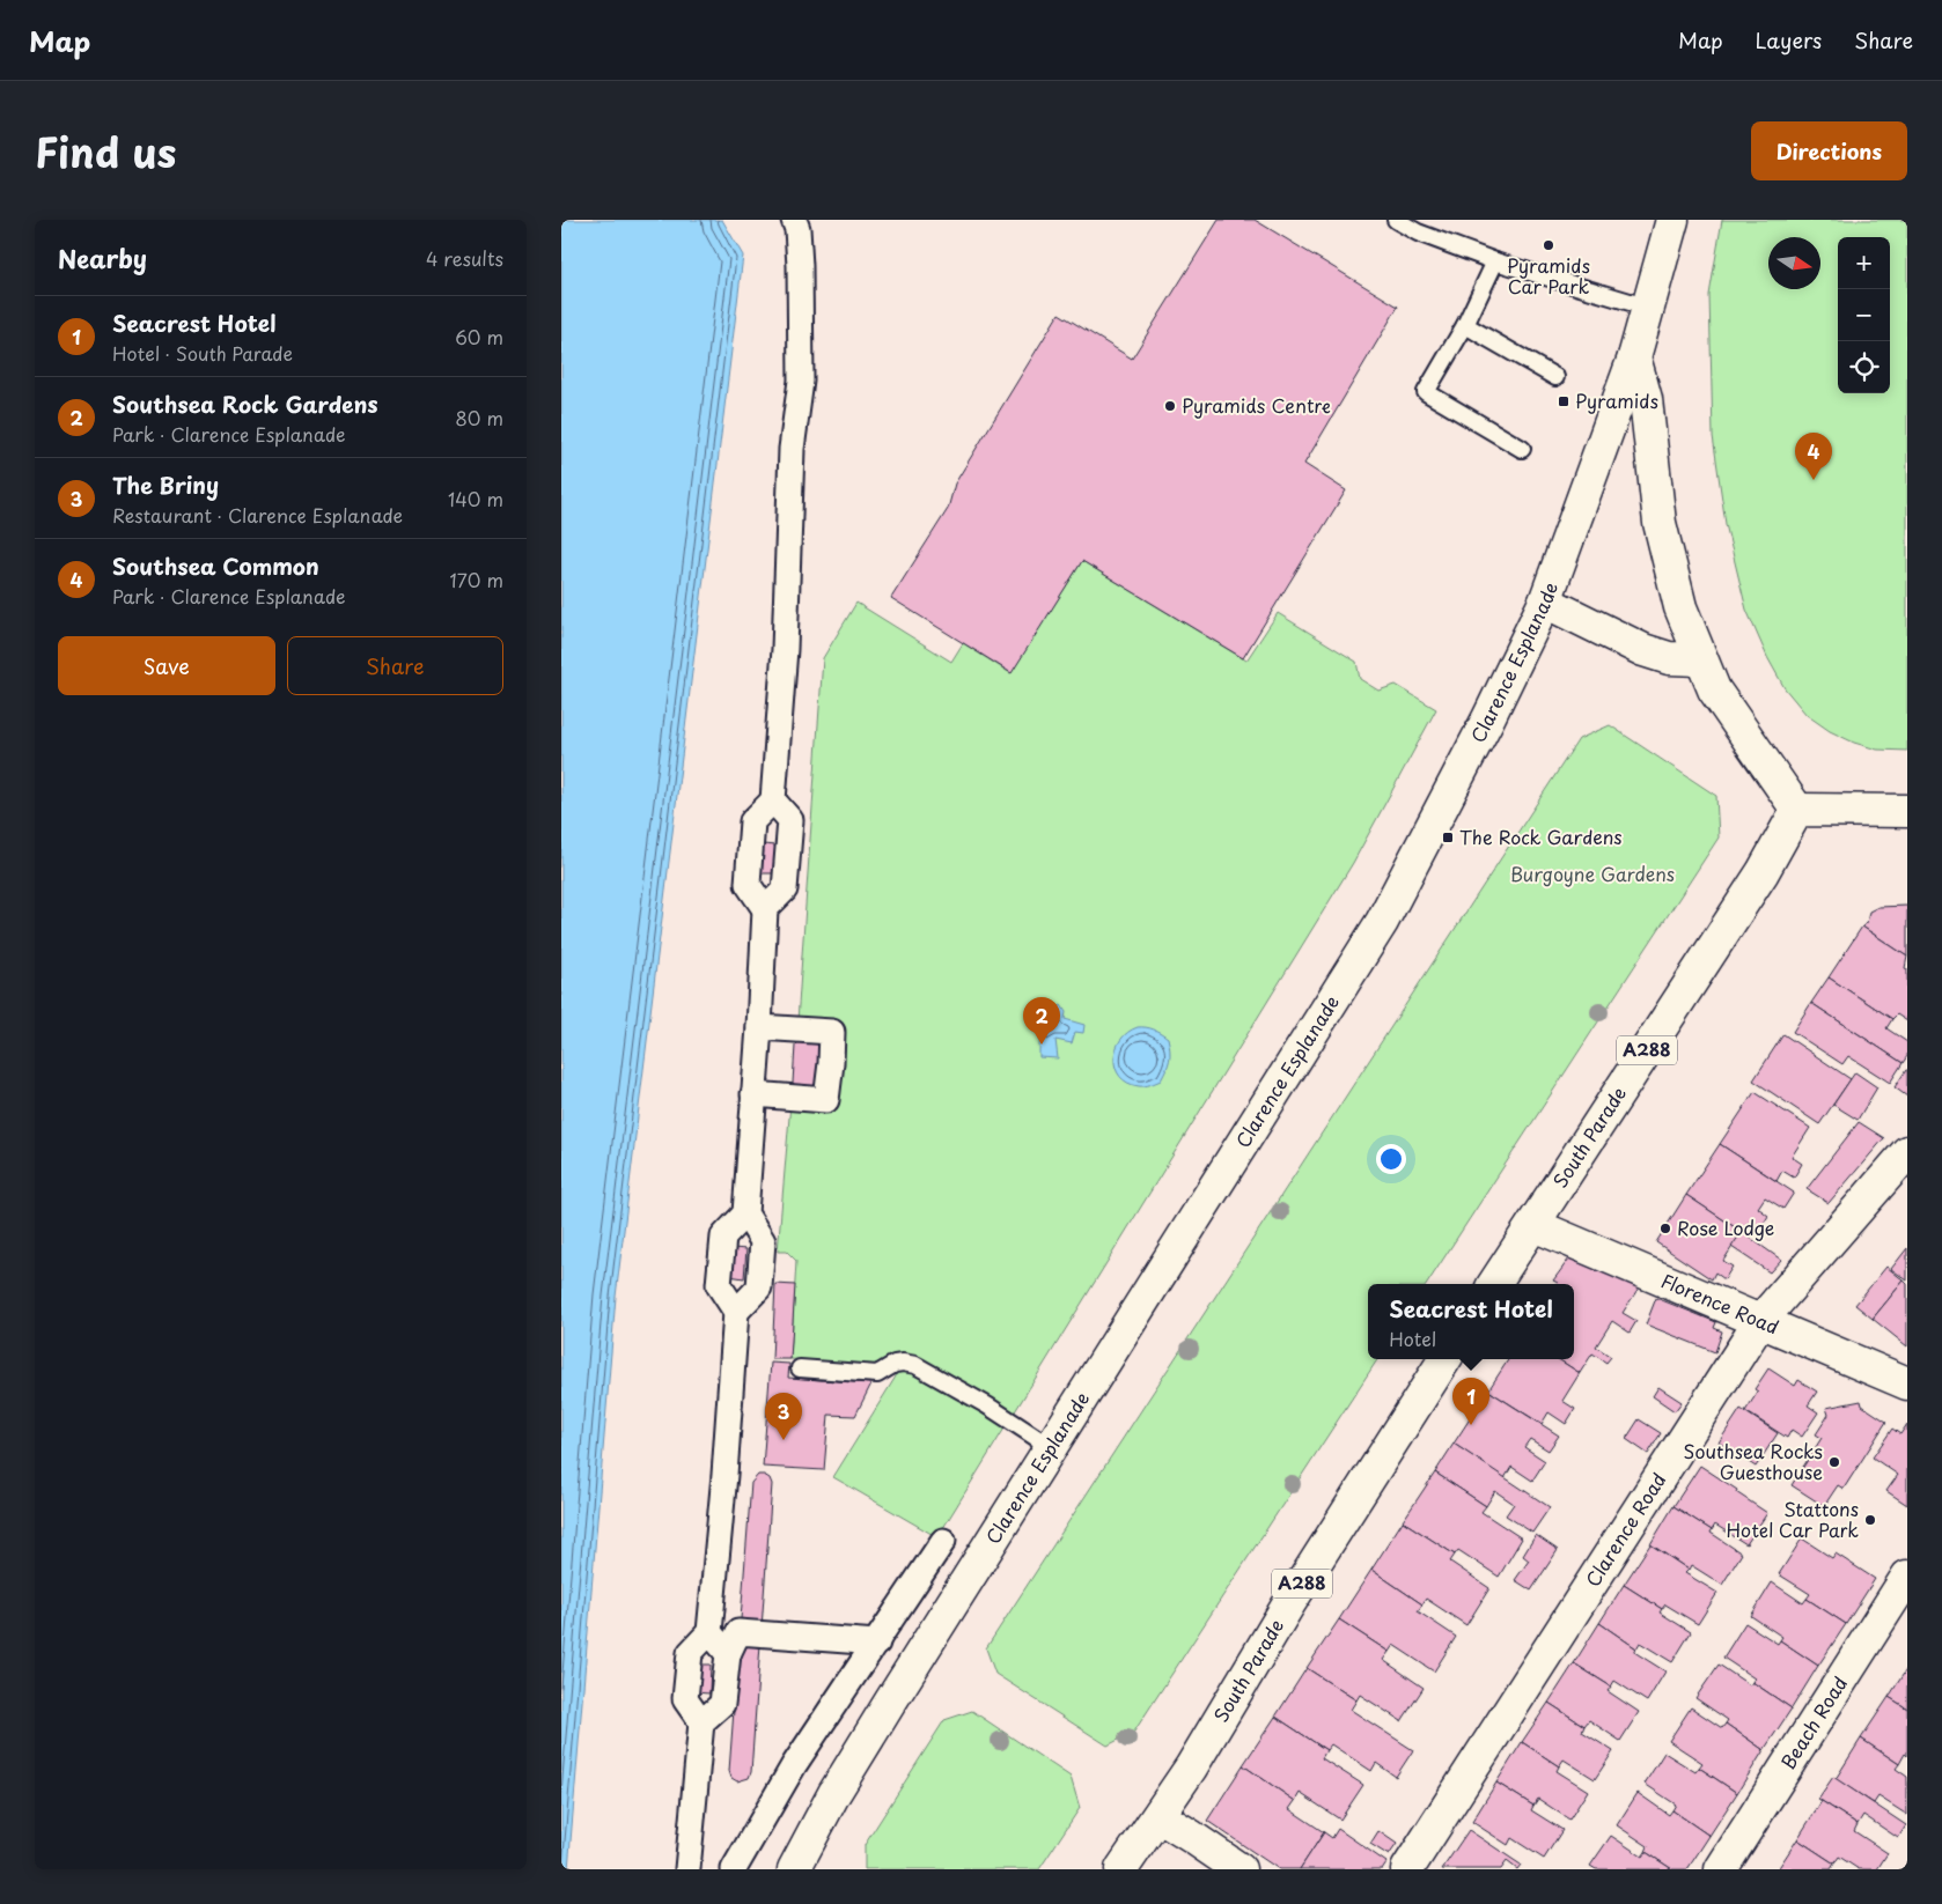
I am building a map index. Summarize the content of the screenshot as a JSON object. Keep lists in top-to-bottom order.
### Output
{
  "streets": {
    "street": [
      "Clarence Esplanade",
      "A288",
      "South Parade",
      "Florence Road",
      "Clarence Road",
      "Beach Road"
    ]
  },
  "crossings": [
    ["South Parade", "Florence Road"],
    ["Florence Road", "Clarence Road"]
  ],
  "parks": ["Burgoyne Gardens"],
  "places": {
    "other": [
      "Pyramids Car Park",
      "Pyramids Centre",
      "Rose Lodge",
      "Southsea Rocks Guesthouse",
      "Stattons Hotel Car Park"
    ],
    "transit": ["Pyramids", "The Rock Gardens"]
  },
  "north": "right",
  "page": {
    "header": "Map",
    "nav": ["Map", "Layers", "Share"],
    "title": "Find us",
    "buttons": [
      "Directions",
      ["Save", "Share"]
    ],
    "heading": ["Nearby", "4 results"],
    "map_buttons": ["+", "−"],
    "list": [
      {
        "mark": "1",
        "name": "Seacrest Hotel",
        "note": "Hotel · South Parade",
        "value": "60 m"
      },
      {
        "mark": "2",
        "name": "Southsea Rock Gardens",
        "note": "Park · Clarence Esplanade",
        "value": "80 m"
      },
      {
        "mark": "3",
        "name": "The Briny",
        "note": "Restaurant · Clarence Esplanade",
        "value": "140 m"
      },
      {
        "mark": "4",
        "name": "Southsea Common",
        "note": "Park · Clarence Esplanade",
        "value": "170 m"
      }
    ],
    "pins": [
      "4",
      "2",
      "1",
      "3"
    ],
    "popup": ["Seacrest Hotel", "Hotel"]
  }
}
